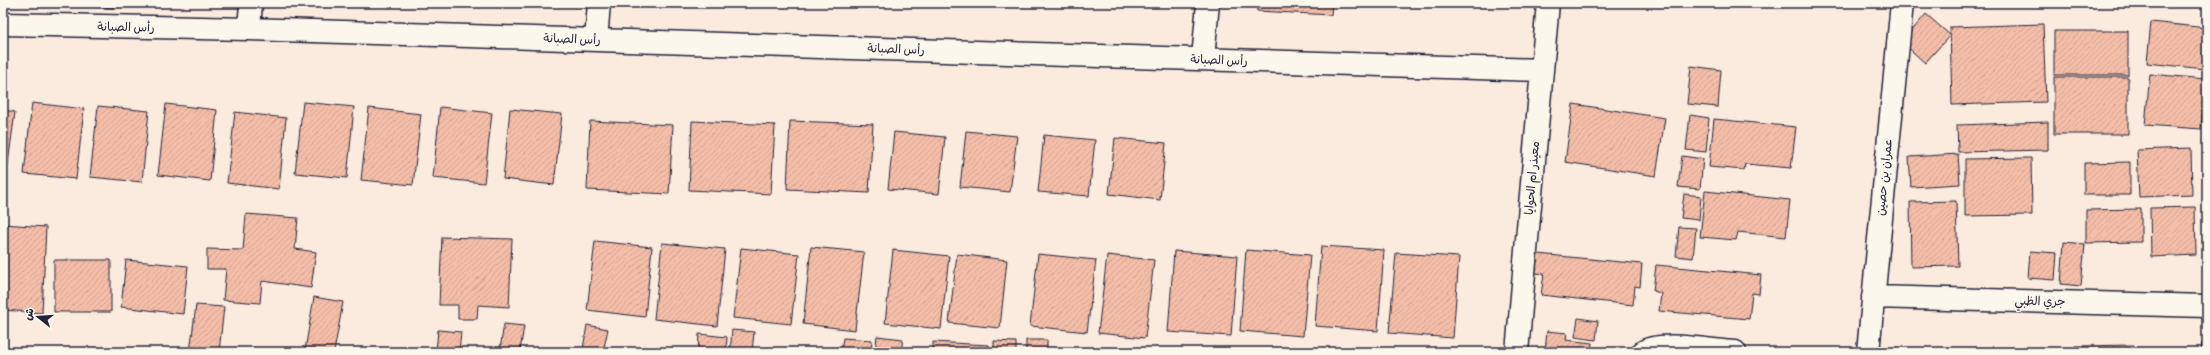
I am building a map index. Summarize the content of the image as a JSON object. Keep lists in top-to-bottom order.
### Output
{
  "streets": {
    "street": [
      "رأس الصبانة",
      "عمران بن حصين",
      "معيذر ام الحوايا",
      "جري الظبي"
    ]
  },
  "crossings": [
    ["رأس الصبانة", "معيذر ام الحوايا"],
    ["عمران بن حصين", "جري الظبي"]
  ],
  "north": "left"
}
